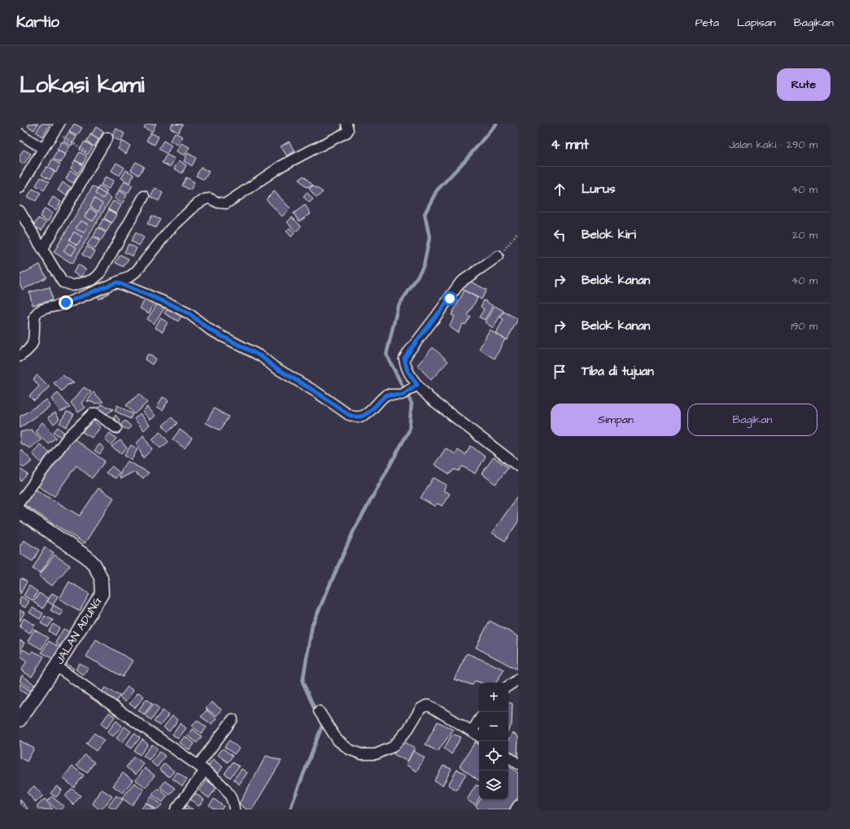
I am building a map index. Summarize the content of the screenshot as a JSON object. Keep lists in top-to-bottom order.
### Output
{
  "streets": {
    "main road": ["JALAN ADUNG"]
  },
  "page": {
    "header": "Kartio",
    "nav": ["Peta", "Lapisan", "Bagikan"],
    "buttons": [
      "Rute",
      ["Simpan", "Bagikan"]
    ],
    "title": "Lokasi kami",
    "heading": ["4 mnt", "Jalan kaki · 290 m"],
    "list": [
      ["Lurus", "40 m"],
      ["Belok kiri", "20 m"],
      ["Belok kanan", "40 m"],
      ["Belok kanan", "190 m"],
      "Tiba di tujuan"
    ],
    "map_buttons": ["+", "−"]
  }
}
